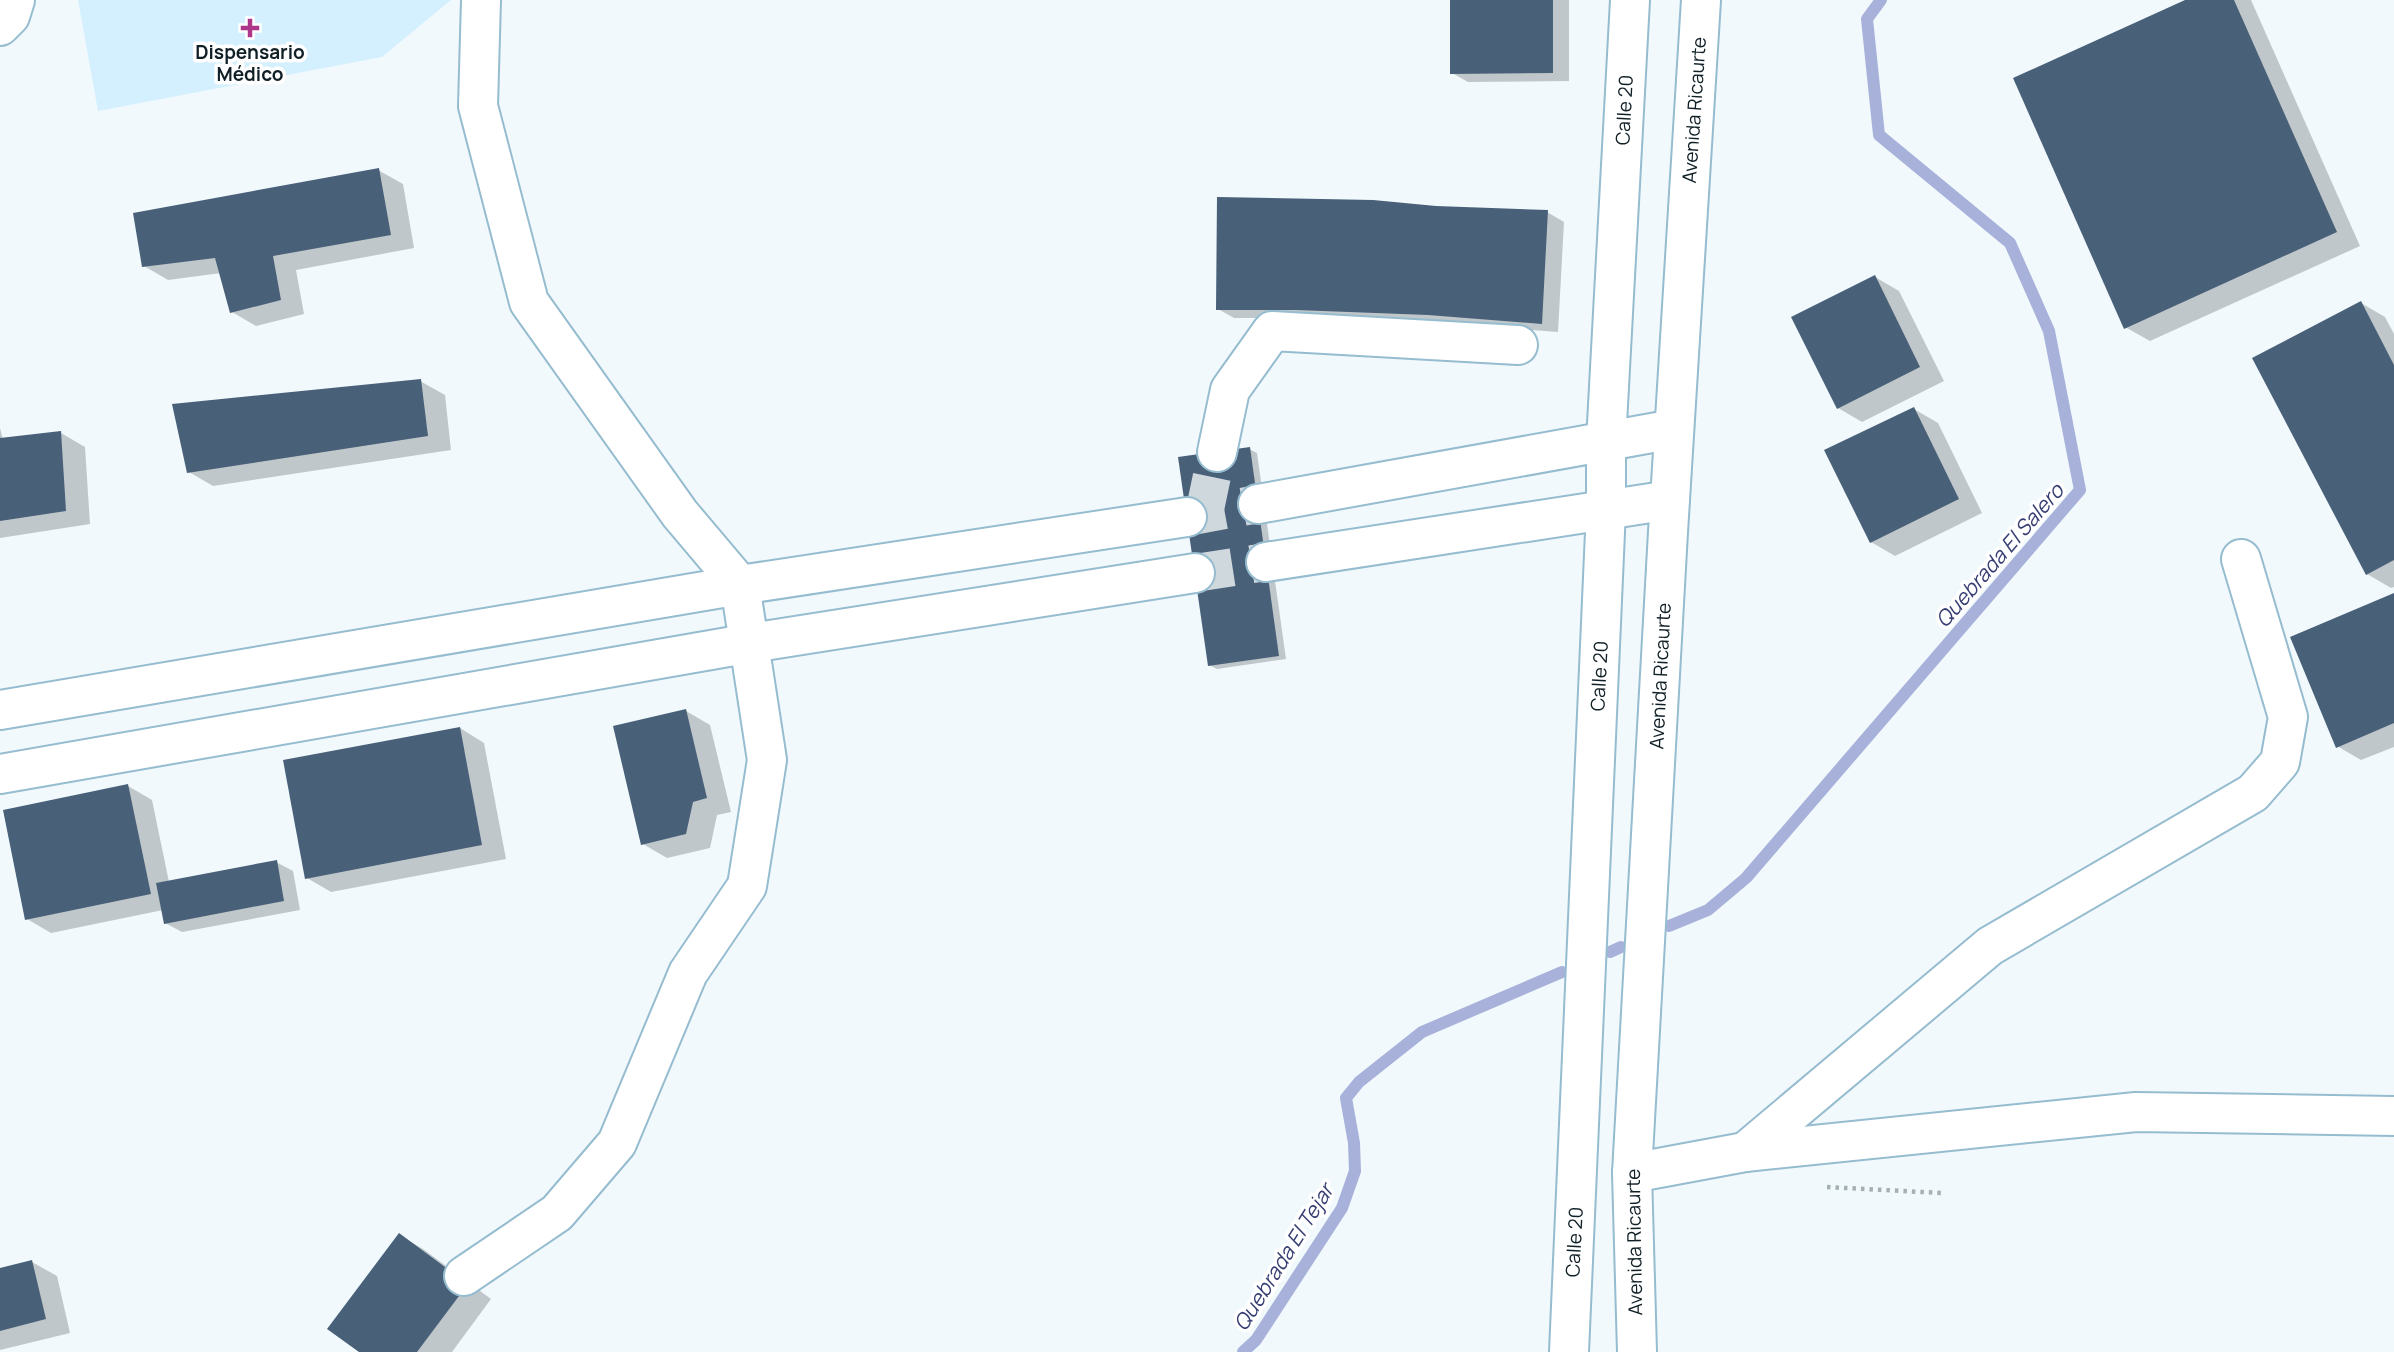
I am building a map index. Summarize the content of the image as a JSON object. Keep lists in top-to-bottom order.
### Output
{
  "streets": {
    "street": ["Calle 20", "Avenida Ricaurte"]
  },
  "water": ["Quebrada El Salero", "Quebrada El Tejar"],
  "places": {
    "health": ["Dispensario Médico"]
  }
}
